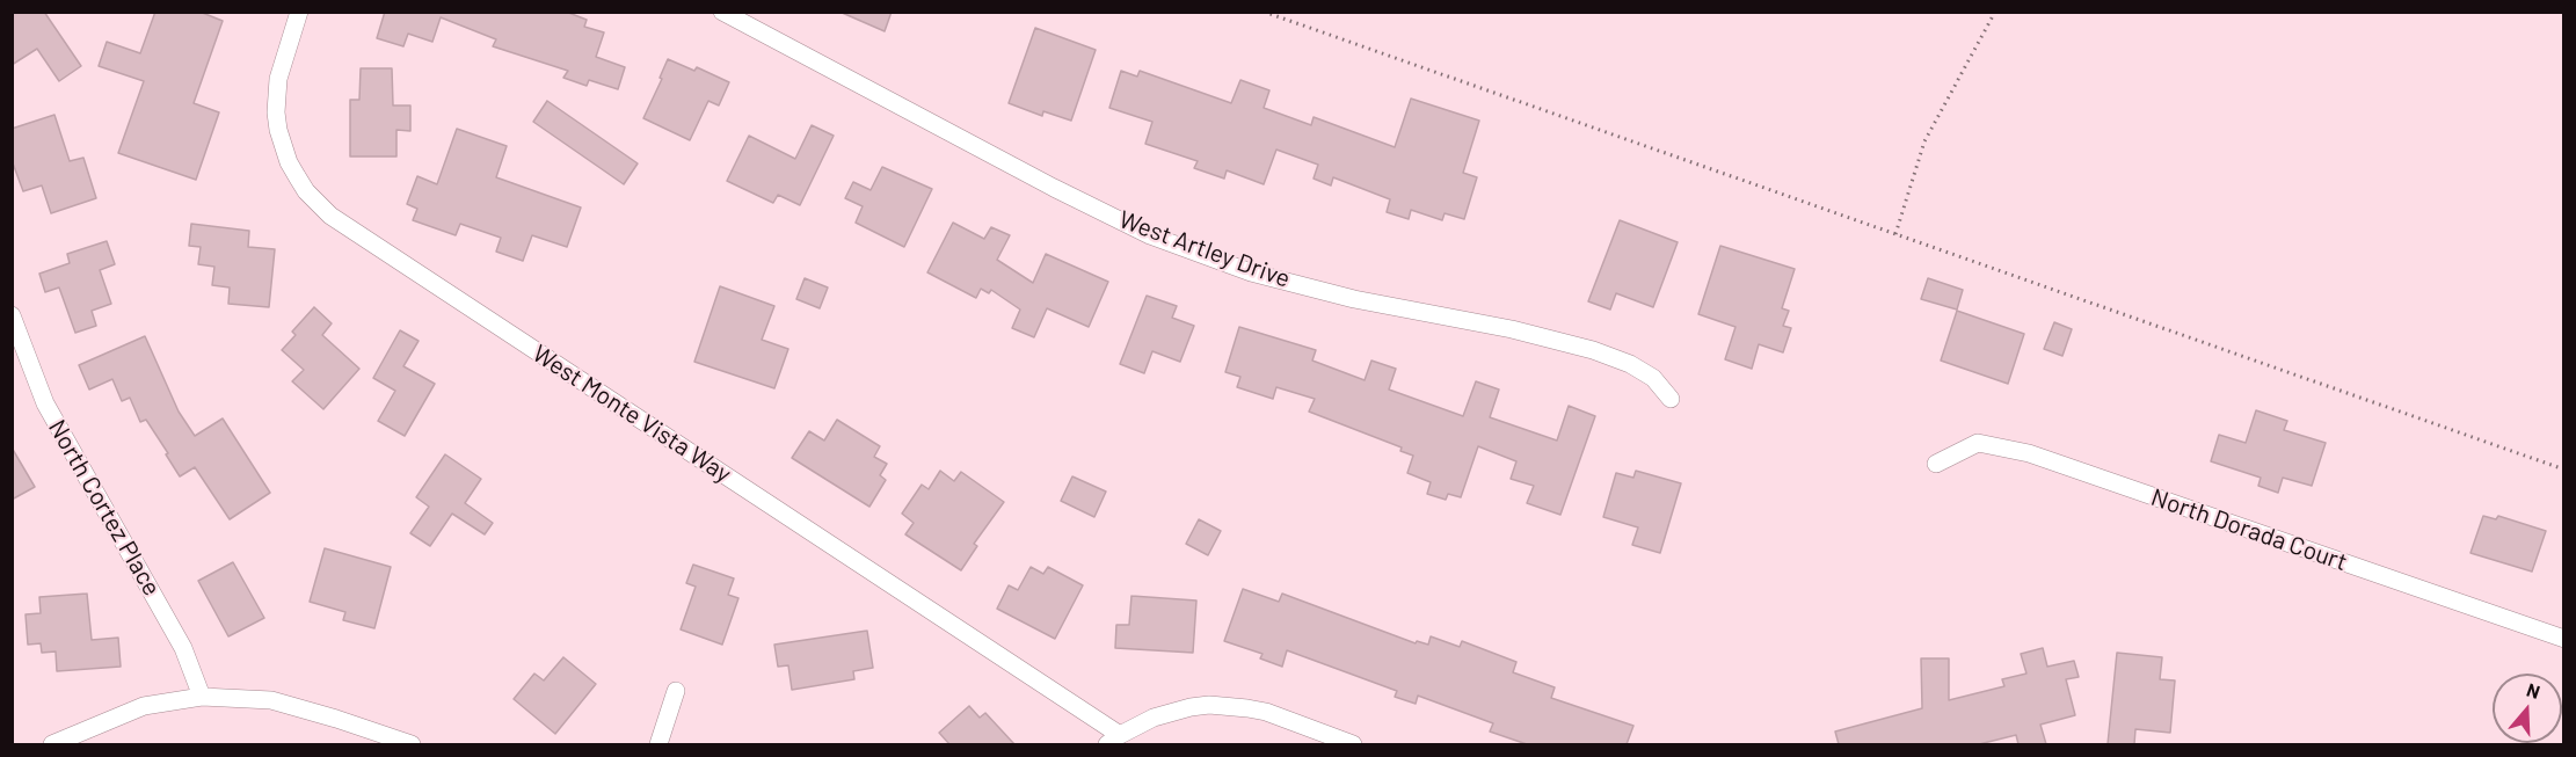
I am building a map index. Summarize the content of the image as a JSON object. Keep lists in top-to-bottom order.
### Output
{
  "streets": {
    "street": [
      "West Artley Drive",
      "West Monte Vista Way",
      "North Cortez Place",
      "North Dorada Court"
    ]
  },
  "north": "top"
}
